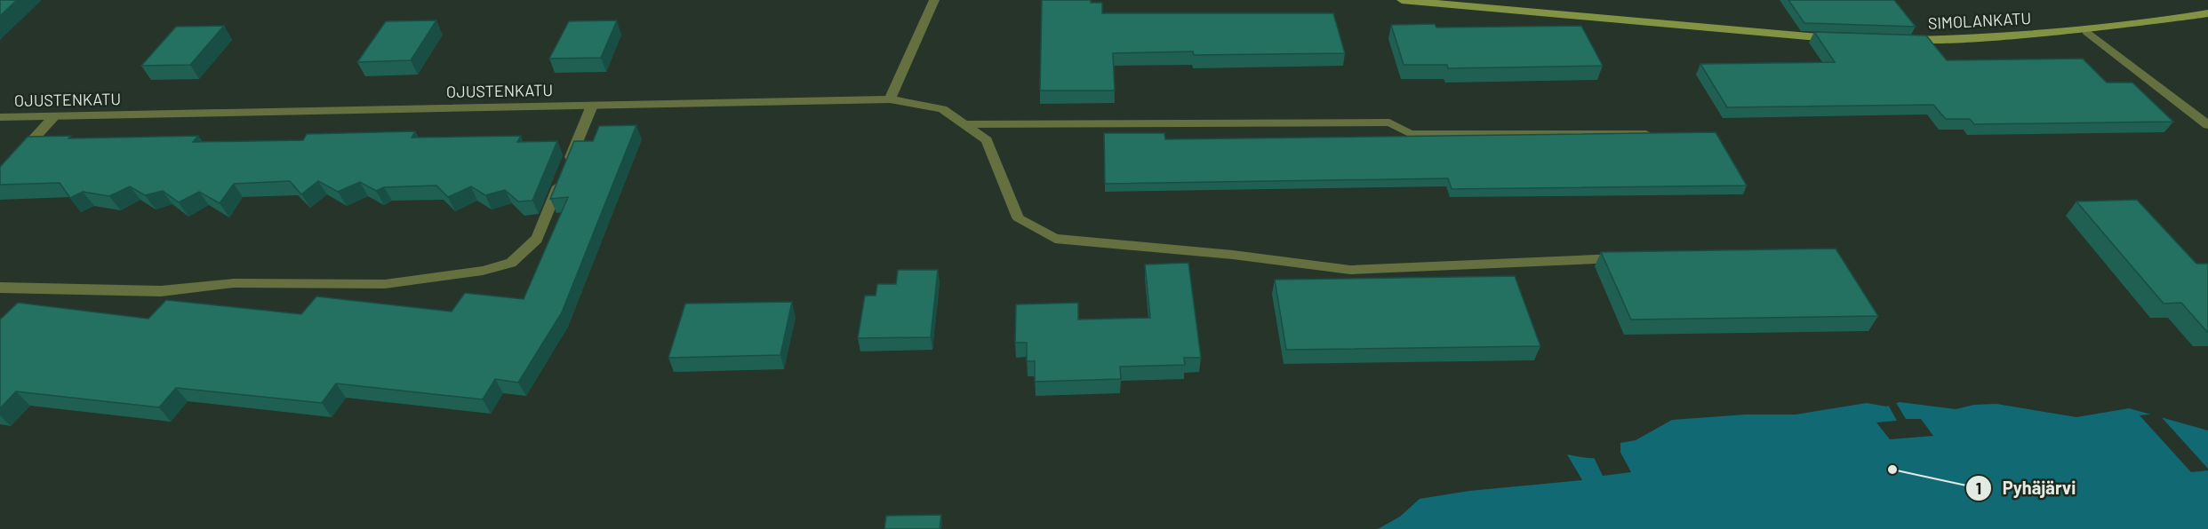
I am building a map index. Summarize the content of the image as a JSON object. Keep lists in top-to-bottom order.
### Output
{
  "streets": {
    "street": ["SIMOLANKATU", "OJUSTENKATU"]
  },
  "places": ["Pyhäjärvi"]
}
